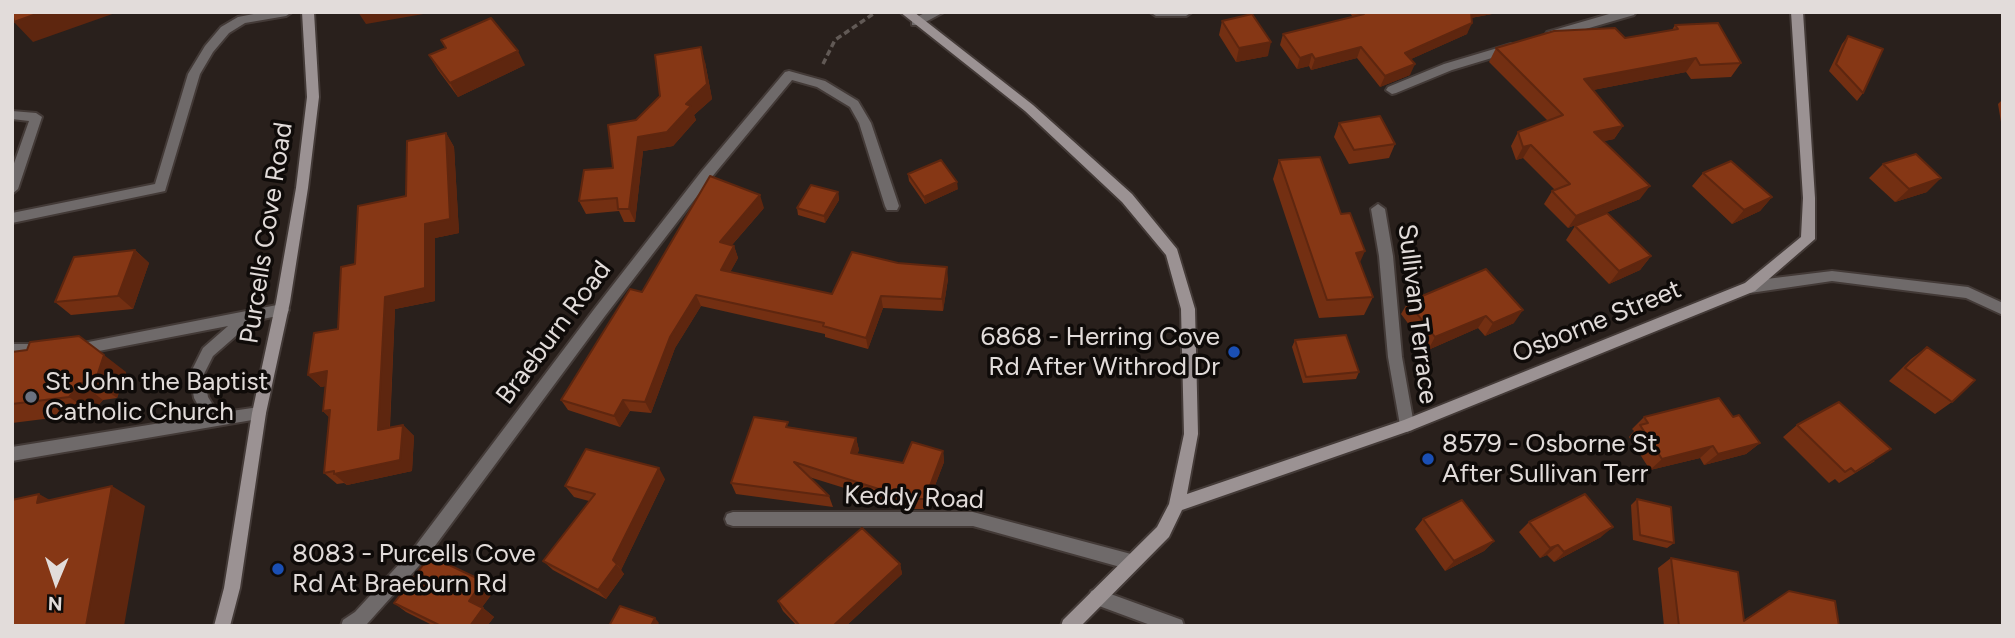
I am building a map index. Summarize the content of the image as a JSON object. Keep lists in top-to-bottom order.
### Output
{
  "streets": {
    "main road": ["Purcells Cove Road", "Osborne Street"],
    "street": ["Sullivan Terrace", "Braeburn Road", "Keddy Road"]
  },
  "crossings": [
    ["Sullivan Terrace", "Osborne Street"]
  ],
  "places": [
    "6868 - Herring Cove Rd After Withrod Dr",
    "St John the Baptist Catholic Church",
    "8579 - Osborne St After Sullivan Terr",
    "8083 - Purcells Cove Rd At Braeburn Rd"
  ],
  "north": "bottom"
}
